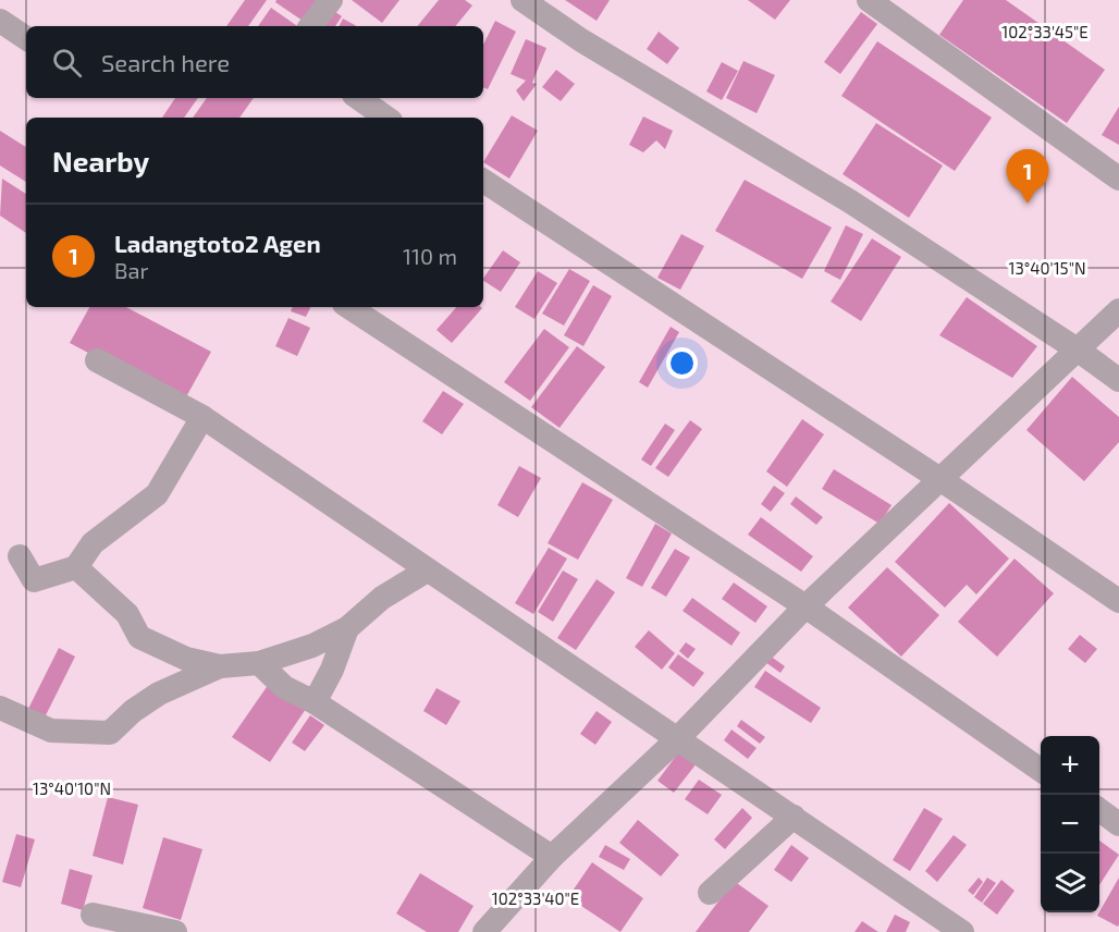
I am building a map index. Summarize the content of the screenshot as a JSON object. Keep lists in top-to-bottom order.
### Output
{
  "page": {
    "search": "Search here",
    "heading": "Nearby",
    "pins": "1",
    "list": [
      {
        "mark": "1",
        "name": "Ladangtoto2 Agen",
        "note": "Bar",
        "value": "110 m"
      }
    ],
    "map_buttons": ["+", "−"]
  },
  "coordinates": [
    "102°33'45\"E",
    "13°40'15\"N",
    "13°40'10\"N",
    "102°33'40\"E"
  ]
}
